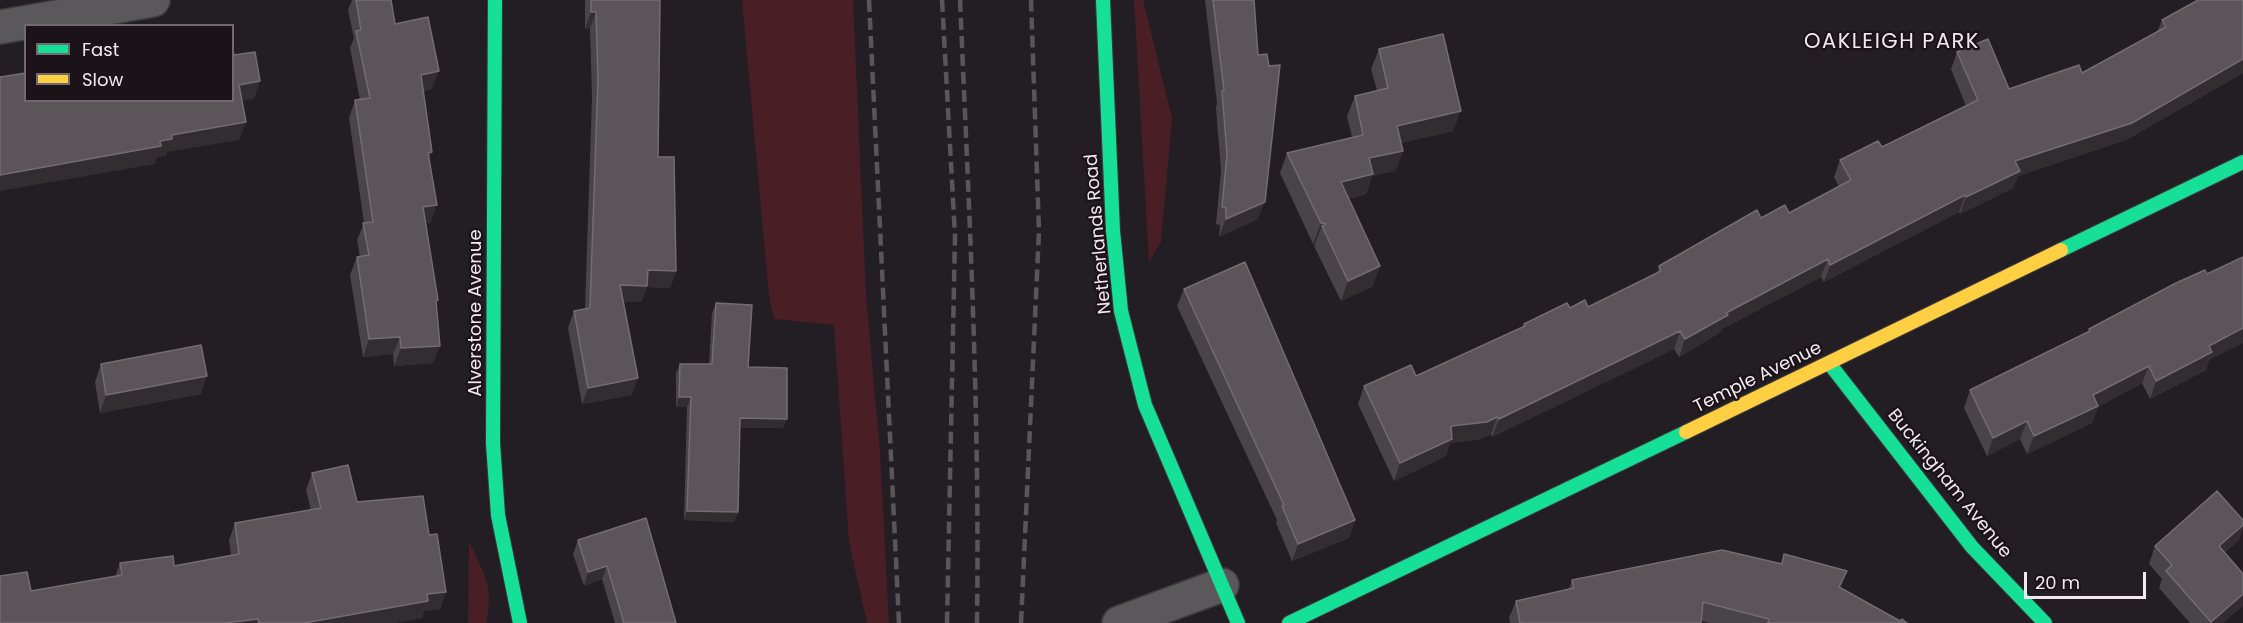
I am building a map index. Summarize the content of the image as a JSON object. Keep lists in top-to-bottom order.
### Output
{
  "streets": {
    "street": [
      "Netherlands Road",
      "Alverstone Avenue",
      "Temple Avenue",
      "Buckingham Avenue"
    ]
  },
  "crossings": [
    ["Temple Avenue", "Buckingham Avenue"]
  ],
  "districts": ["OAKLEIGH PARK"],
  "legend": ["Fast", "Slow"],
  "scale_bar": "20 m"
}
